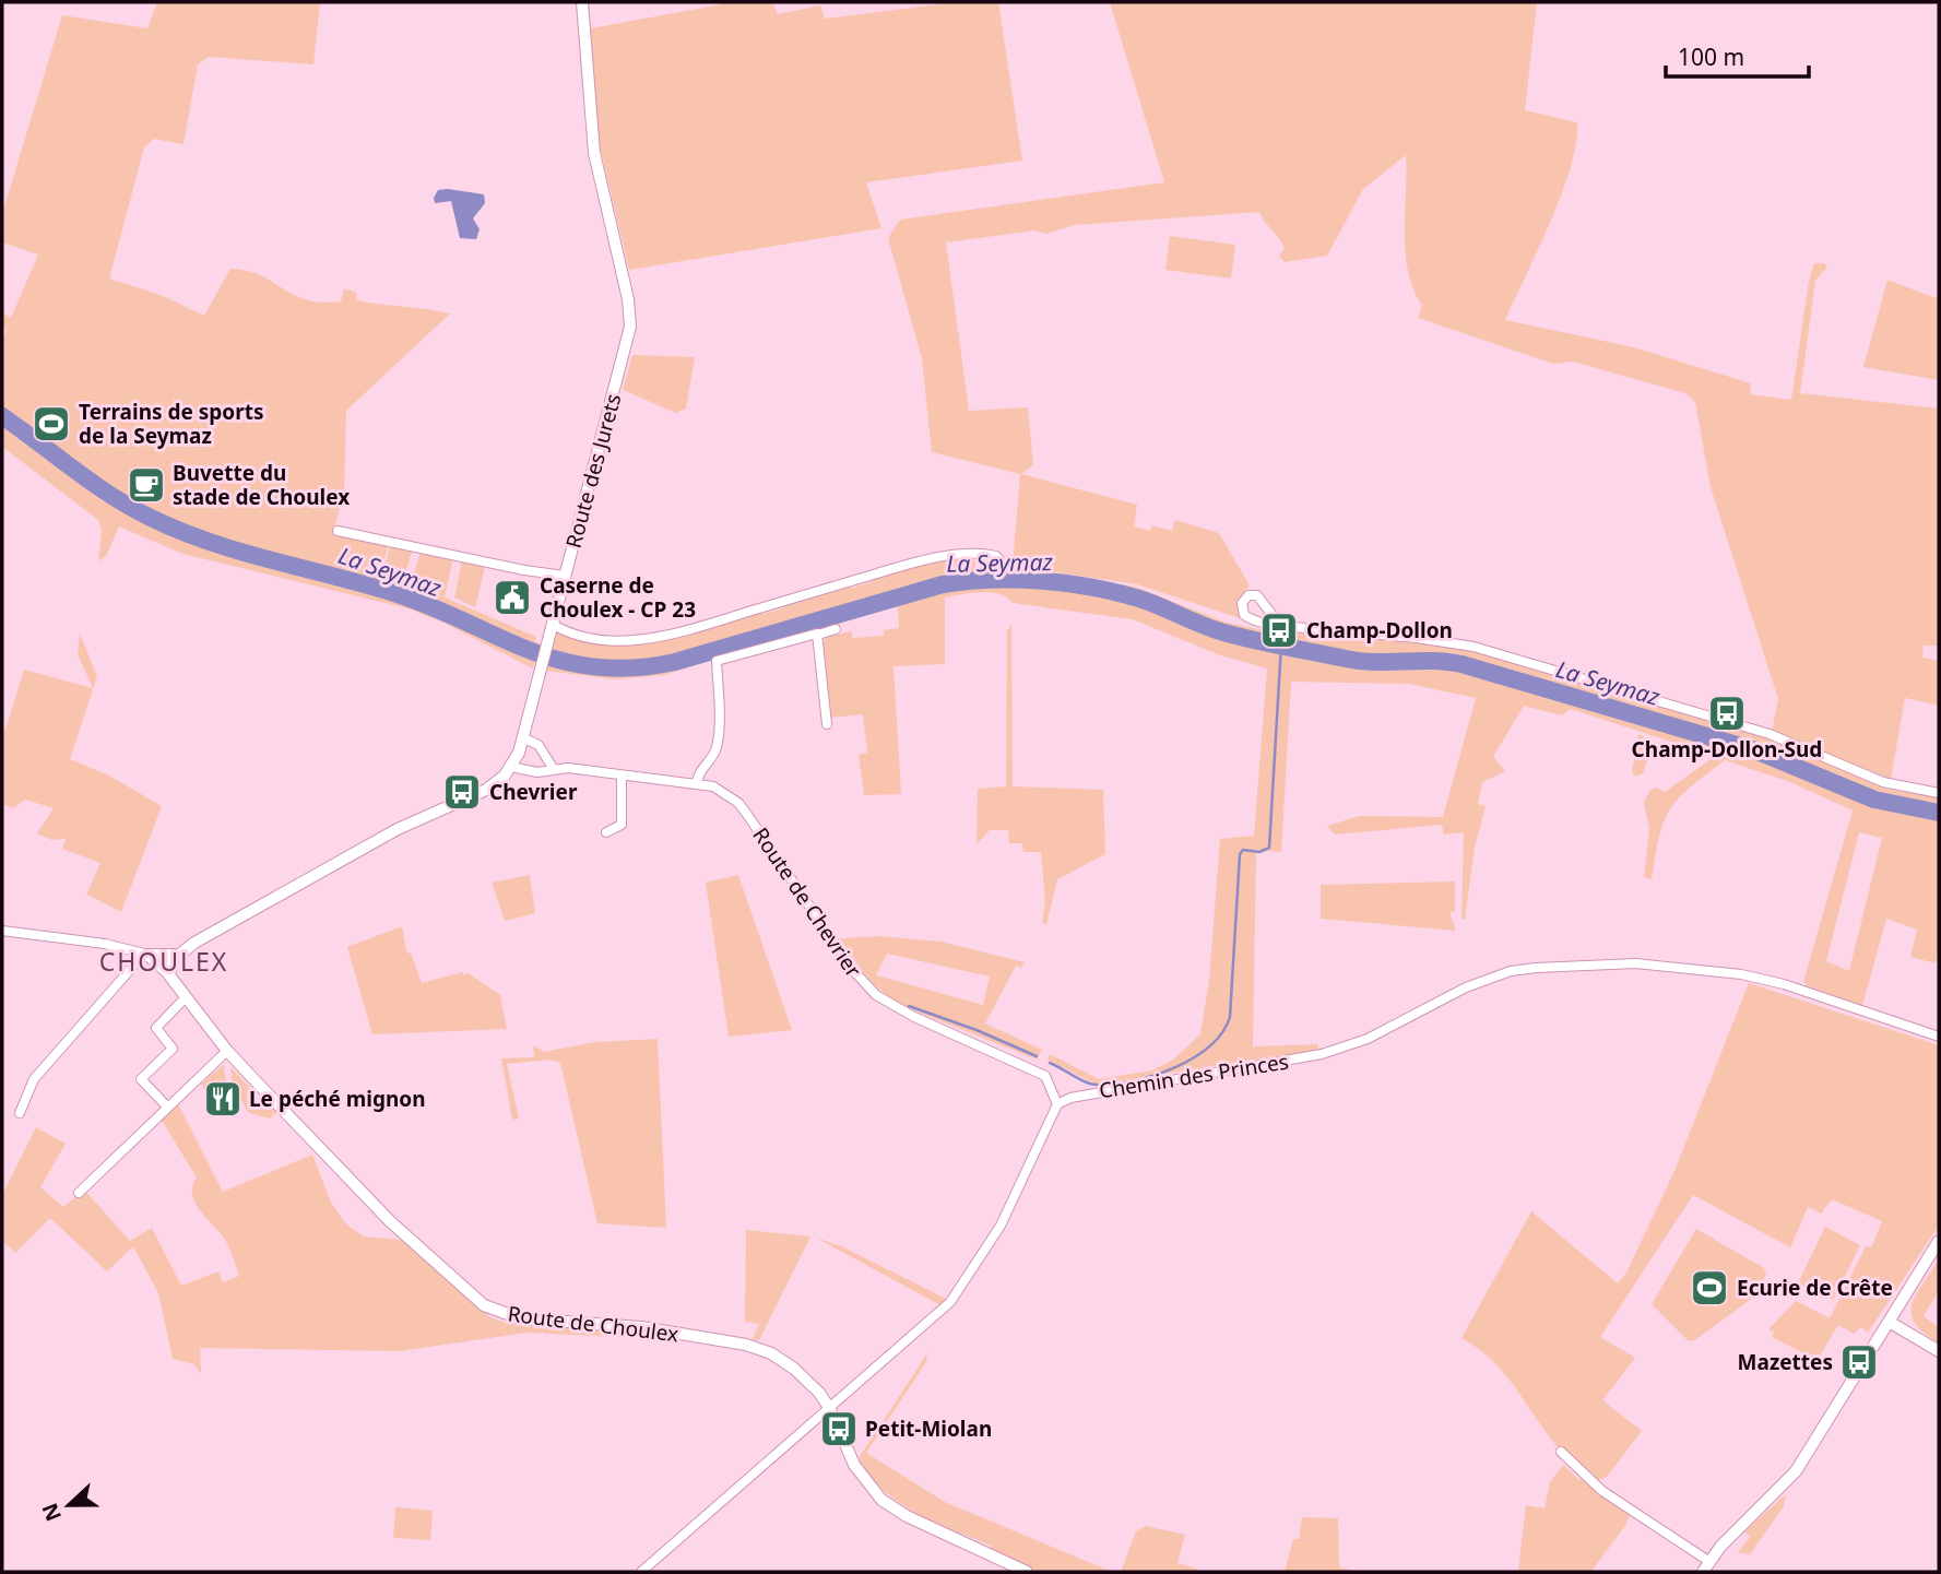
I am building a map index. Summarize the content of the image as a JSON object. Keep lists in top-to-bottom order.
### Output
{
  "streets": {
    "street": [
      "Route des Jurets",
      "Route de Chevrier",
      "Chemin des Princes",
      "Route de Choulex"
    ]
  },
  "crossings": [
    ["Route des Jurets", "Route de Chevrier"],
    ["Route des Jurets", "Route de Choulex"],
    ["Route de Chevrier", "Chemin des Princes"]
  ],
  "districts": ["CHOULEX"],
  "water": ["La Seymaz"],
  "places": {
    "sports": ["Terrains de sports de la Seymaz", "Ecurie de Crête"],
    "cafe": ["Buvette du stade de Choulex"],
    "public building": ["Caserne de Choulex - CP 23"],
    "bus stop": [
      "Champ-Dollon",
      "Champ-Dollon-Sud",
      "Chevrier",
      "Mazettes",
      "Petit-Miolan"
    ],
    "restaurant": ["Le péché mignon"]
  },
  "scale_bar": "100 m",
  "north": "left"
}
